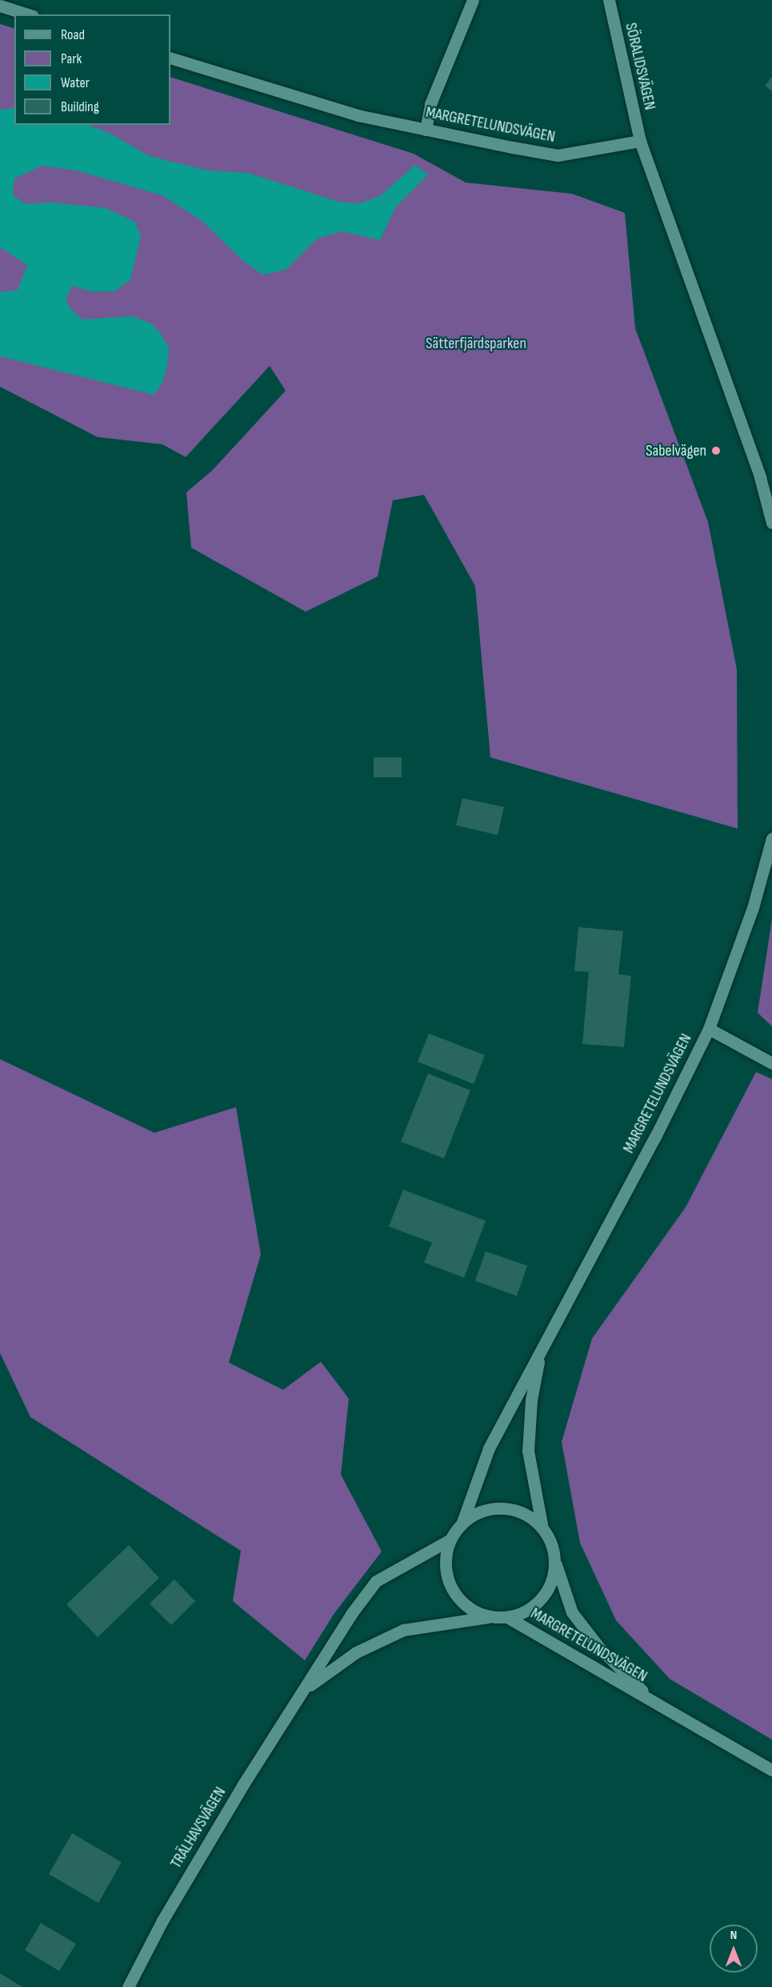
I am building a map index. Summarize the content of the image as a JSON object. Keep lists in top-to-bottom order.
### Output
{
  "streets": {
    "street": ["SÖRALIDSVÄGEN", "MARGRETELUNDSVÄGEN", "TRÄLHAVSVÄGEN"]
  },
  "crossings": [
    ["SÖRALIDSVÄGEN", "MARGRETELUNDSVÄGEN"],
    ["MARGRETELUNDSVÄGEN", "TRÄLHAVSVÄGEN"]
  ],
  "parks": ["Sätterfjärdsparken"],
  "places": ["Sabelvägen"],
  "legend": [
    "Road",
    "Park",
    "Water",
    "Building"
  ],
  "north": "top"
}
